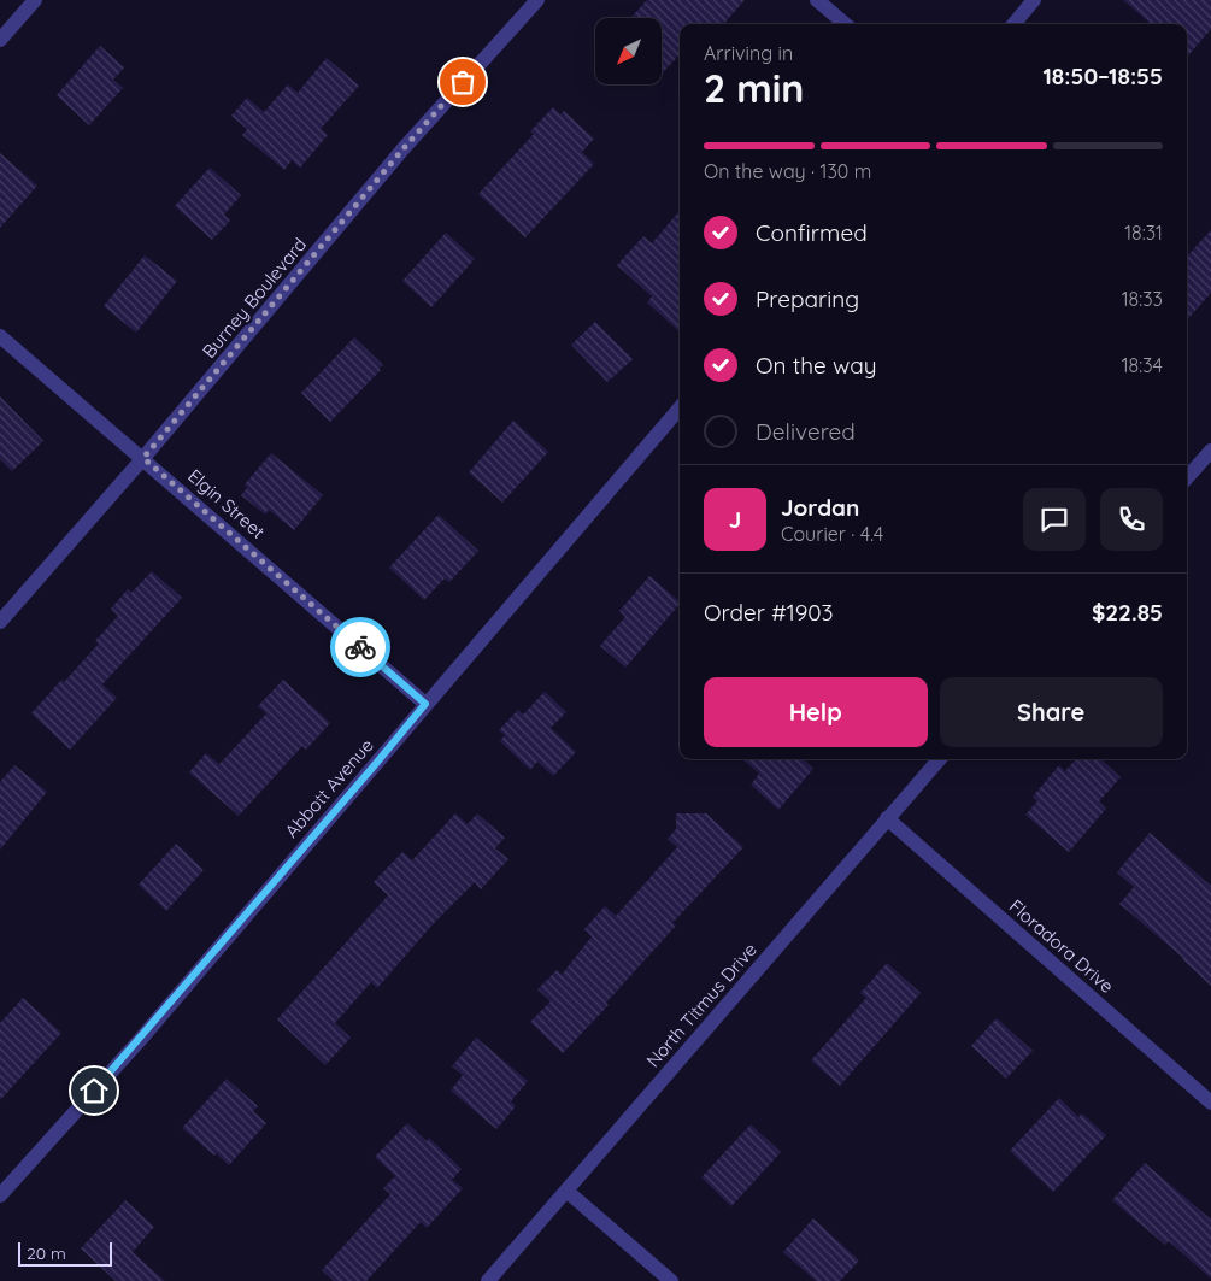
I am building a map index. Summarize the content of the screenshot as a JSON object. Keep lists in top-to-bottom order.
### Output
{
  "streets": {
    "street": [
      "Burney Boulevard",
      "Elgin Street",
      "Abbott Avenue",
      "Floradora Drive",
      "North Titmus Drive"
    ]
  },
  "crossings": [
    ["Burney Boulevard", "Elgin Street"],
    ["Elgin Street", "Abbott Avenue"],
    ["Floradora Drive", "North Titmus Drive"]
  ],
  "scale_bar": "20 m",
  "north": "bottom left",
  "page": {
    "heading": ["2 min", "Arriving in", "18:50–18:55"],
    "panel": [
      "Jordan",
      "Courier · 4.4",
      "Order #1903",
      "$22.85"
    ],
    "bar": "On the way · 130 m",
    "list": [
      ["Confirmed", "18:31"],
      ["Preparing", "18:33"],
      ["On the way", "18:34"],
      "Delivered"
    ],
    "round": "J",
    "buttons": ["Help", "Share"],
    "scale": "20 m"
  }
}
